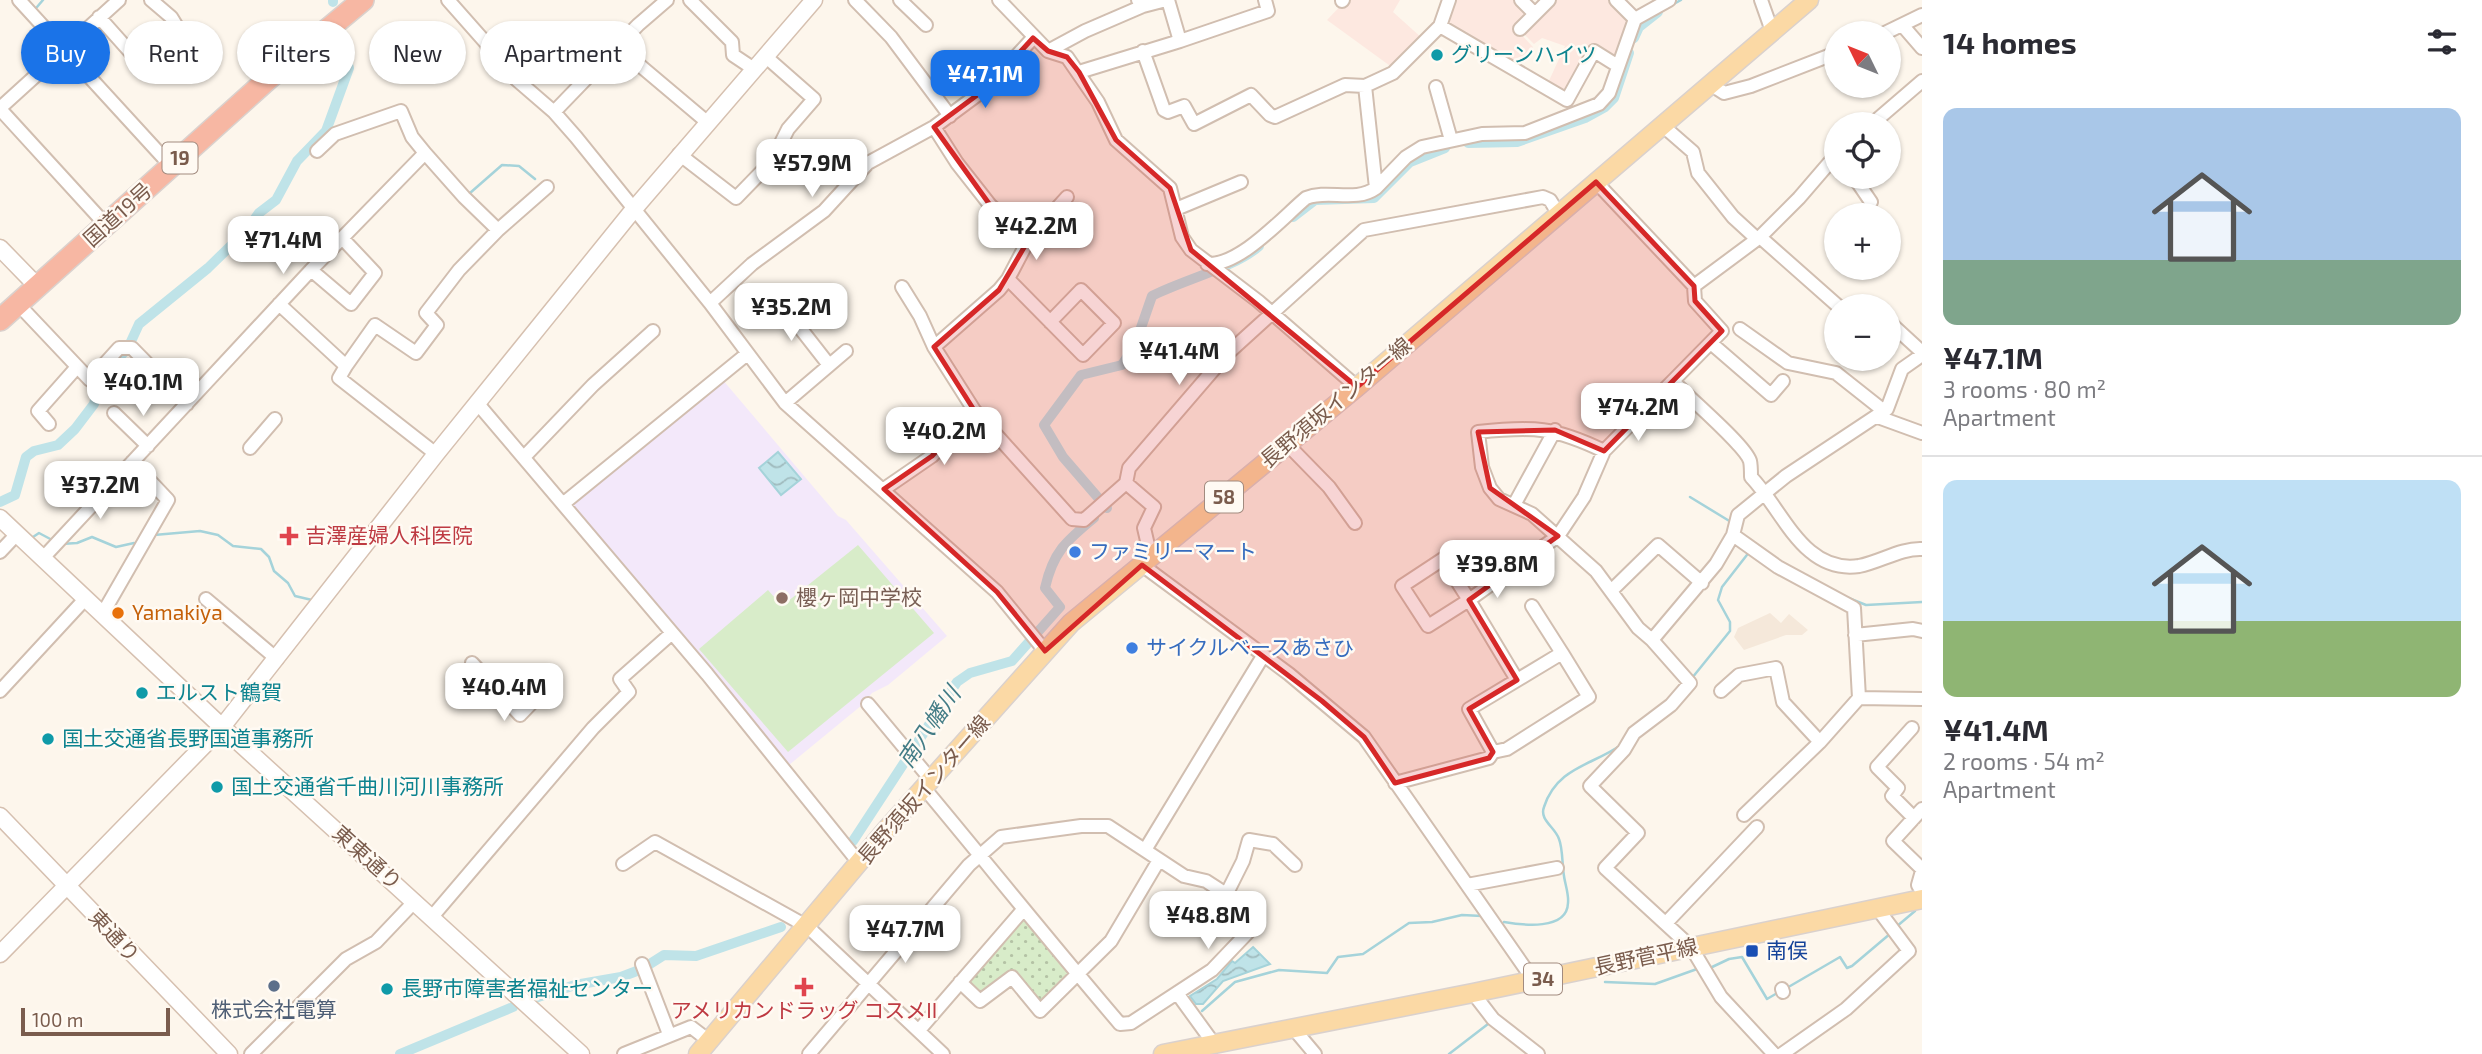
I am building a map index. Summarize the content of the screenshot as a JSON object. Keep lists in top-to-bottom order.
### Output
{
  "streets": {
    "highway": ["19", "国道19号"],
    "main road": [
      "長野須坂インター線",
      "58",
      "長野菅平線",
      "34"
    ],
    "street": ["東東通り", "東通り"]
  },
  "water": ["南八幡川"],
  "places": {
    "other": [
      "グリーンハイツ",
      "ファミリーマート",
      "櫻ヶ岡中学校",
      "Yamakiya",
      "サイクルベースあさひ",
      "エルスト鶴賀",
      "国土交通省長野国道事務所",
      "国土交通省千曲川河川事務所",
      "株式会社電算",
      "長野市障害者福祉センター"
    ],
    "health": ["吉澤産婦人科医院", "アメリカンドラッグ コスメII"],
    "transit": ["南俣"]
  },
  "scale_bar": "100 m",
  "north": "top left",
  "page": {
    "heading": "14 homes",
    "map_buttons": ["+", "−"],
    "chip": [
      "Buy",
      "Rent",
      "Filters",
      "New",
      "Apartment"
    ],
    "price": [
      "¥47.1M",
      "¥57.9M",
      "¥42.2M",
      "¥71.4M",
      "¥35.2M",
      "¥41.4M",
      "¥40.1M",
      "¥74.2M",
      "¥40.2M",
      "¥37.2M",
      "¥39.8M",
      "¥40.4M",
      "¥48.8M",
      "¥47.7M"
    ],
    "list": [
      {
        "name": "¥47.1M",
        "note": "3 rooms · 80 m² · Apartment"
      },
      {
        "name": "¥41.4M",
        "note": "2 rooms · 54 m² · Apartment"
      }
    ],
    "scale": "100 m"
  }
}
